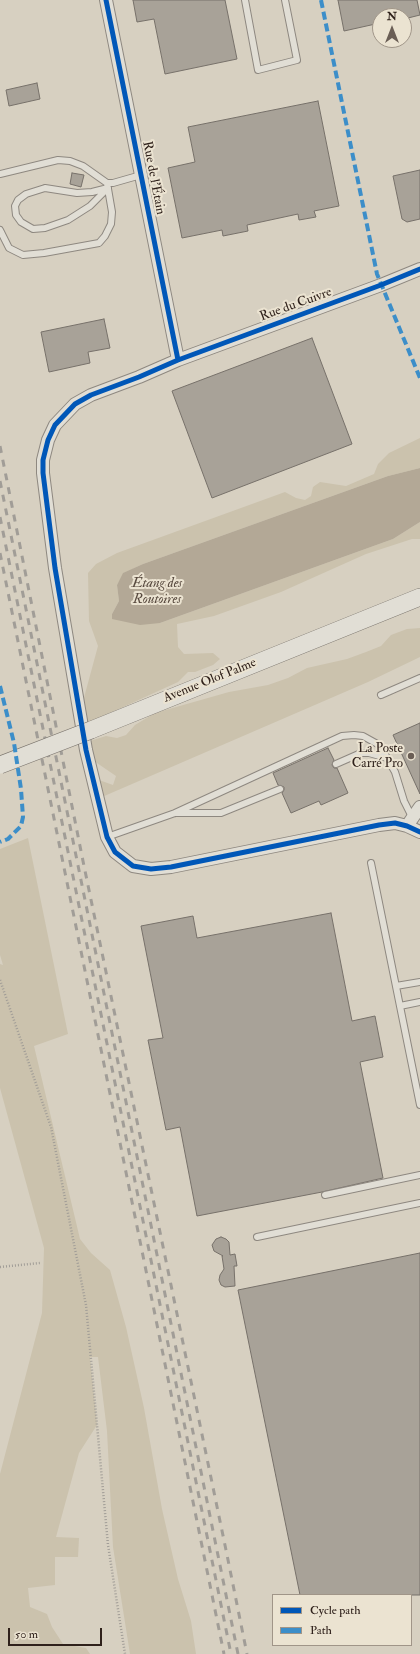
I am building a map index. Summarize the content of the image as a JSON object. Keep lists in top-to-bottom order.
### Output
{
  "streets": {
    "main road": ["Avenue Olof Palme"],
    "street": ["Rue de l'Étain", "Rue du Cuivre"]
  },
  "crossings": [
    ["Rue de l'Étain", "Rue du Cuivre"]
  ],
  "water": ["Étang des Routoires"],
  "places": ["La Poste Carré Pro"],
  "legend": ["Cycle path", "Path"],
  "scale_bar": "50 m",
  "north": "top"
}
